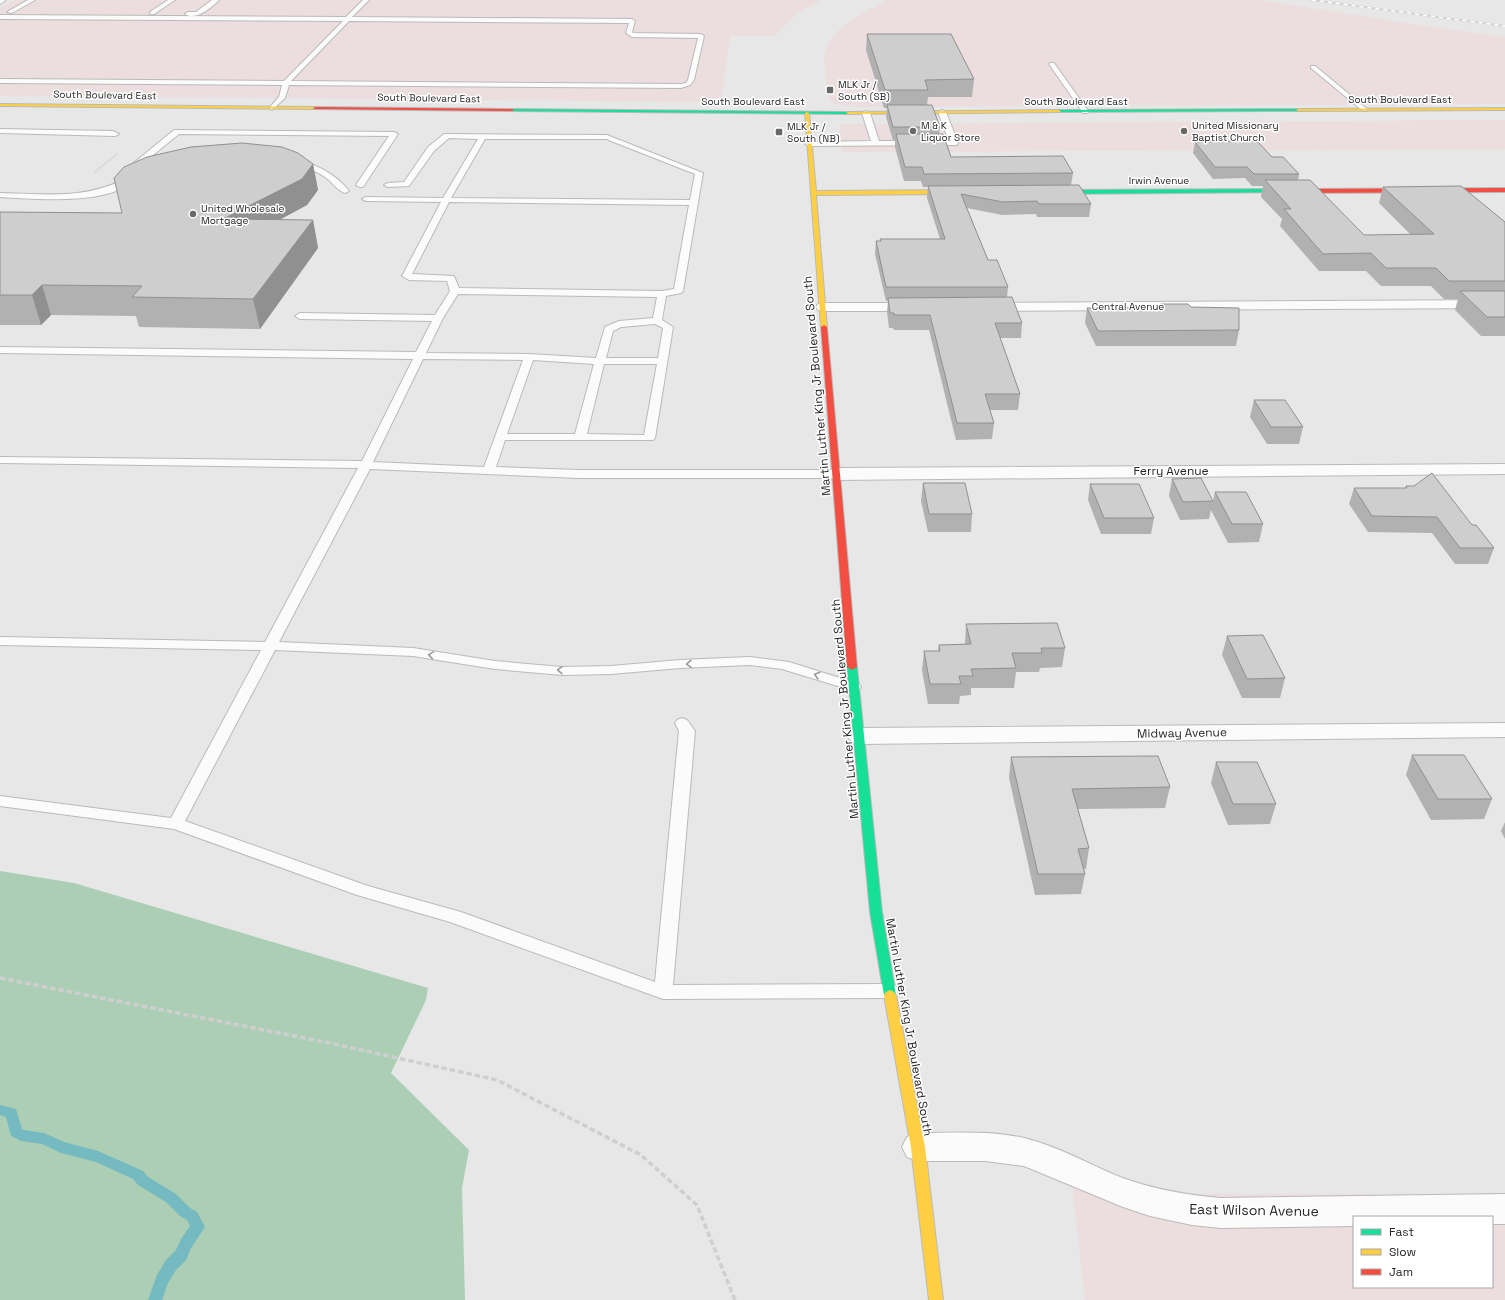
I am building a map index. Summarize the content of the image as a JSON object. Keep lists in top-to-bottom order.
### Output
{
  "streets": {
    "street": [
      "South Boulevard East",
      "Irwin Avenue",
      "Central Avenue",
      "Martin Luther King Jr Boulevard South",
      "Ferry Avenue",
      "Midway Avenue",
      "East Wilson Avenue"
    ]
  },
  "crossings": [
    ["South Boulevard East", "Martin Luther King Jr Boulevard South"],
    ["Martin Luther King Jr Boulevard South", "Ferry Avenue"],
    ["Martin Luther King Jr Boulevard South", "Midway Avenue"],
    ["Martin Luther King Jr Boulevard South", "East Wilson Avenue"]
  ],
  "places": {
    "transit": ["MLK Jr / South (SB)", "MLK Jr / South (NB)"],
    "other": ["M & K Liquor Store", "United Missionary Baptist Church", "United Wholesale Mortgage"]
  },
  "legend": ["Fast", "Slow", "Jam"]
}
